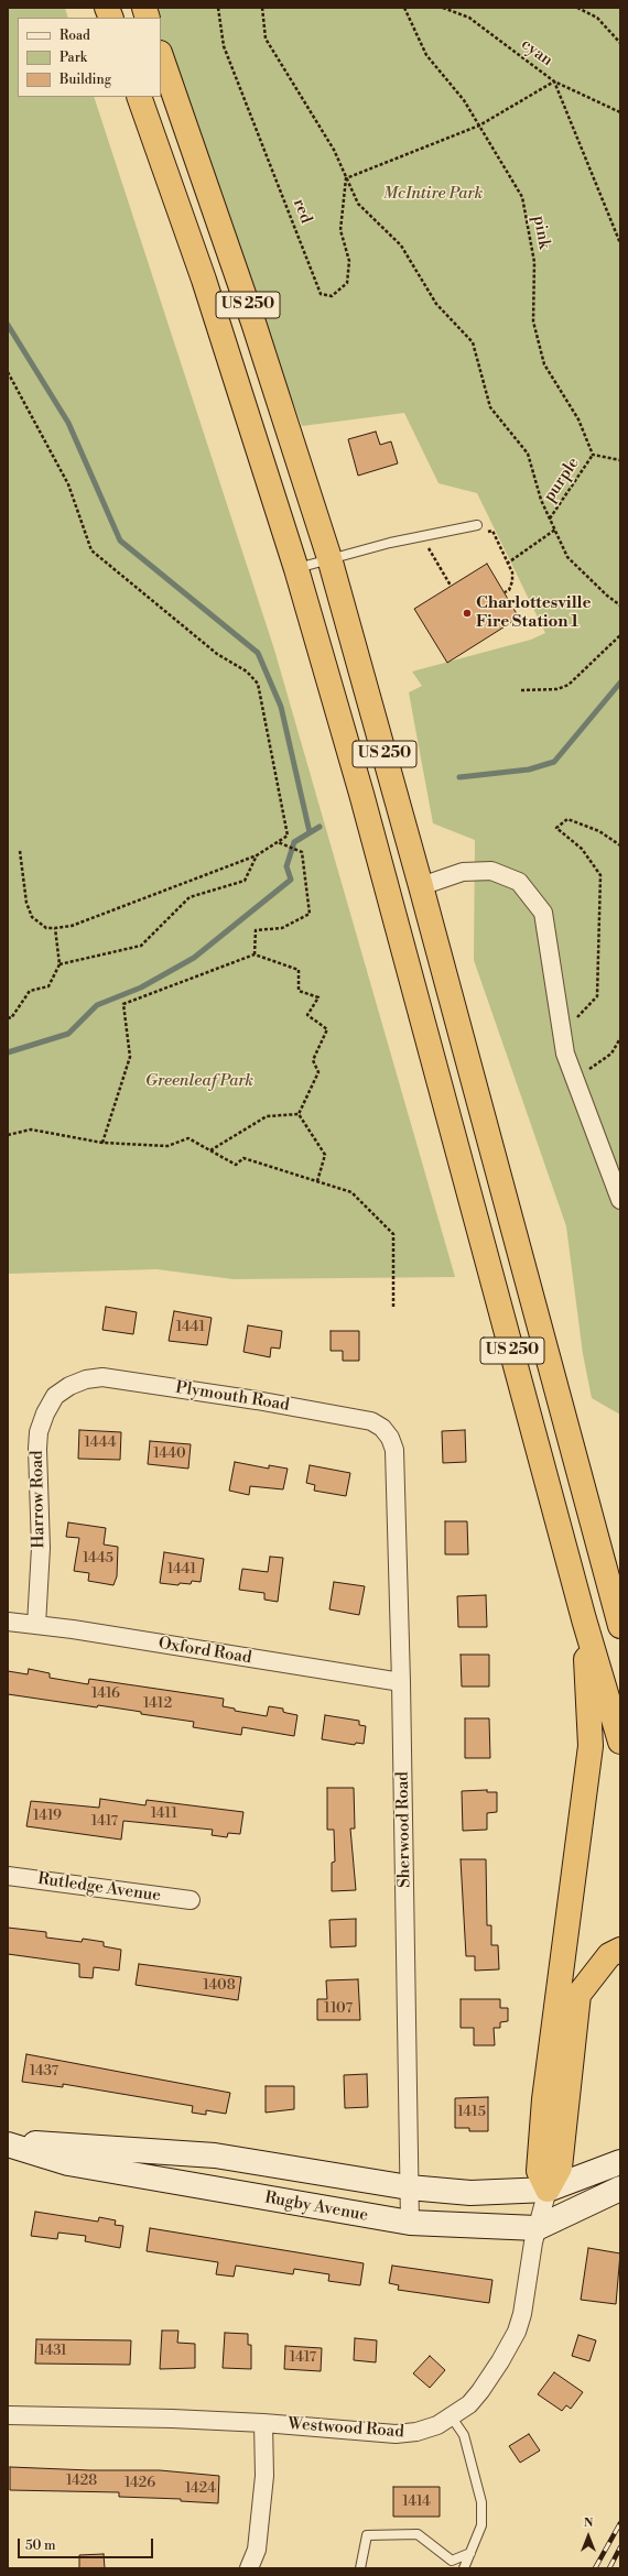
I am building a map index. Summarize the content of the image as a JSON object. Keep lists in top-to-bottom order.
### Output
{
  "streets": {
    "highway": ["US 250"],
    "street": [
      "Plymouth Road",
      "Harrow Road",
      "Oxford Road",
      "Sherwood Road",
      "Rutledge Avenue",
      "Rugby Avenue",
      "Westwood Road"
    ],
    "path": [
      "cyan",
      "red",
      "pink",
      "purple"
    ]
  },
  "crossings": [
    ["pink", "purple"],
    ["Plymouth Road", "Harrow Road"],
    ["Plymouth Road", "Sherwood Road"],
    ["Harrow Road", "Oxford Road"],
    ["Oxford Road", "Sherwood Road"],
    ["Sherwood Road", "Rugby Avenue"],
    ["Rugby Avenue", "Westwood Road"]
  ],
  "parks": ["McIntire Park", "Greenleaf Park"],
  "places": ["Charlottesville Fire Station 1"],
  "house_numbers": [
    "1441",
    "1444",
    "1440",
    "1445",
    "1441",
    "1416",
    "1412",
    "1411",
    "1419",
    "1417",
    "1408",
    "1107",
    "1437",
    "1415",
    "1431",
    "1417",
    "1428",
    "1426",
    "1424",
    "1414"
  ],
  "legend": ["Road", "Park", "Building"],
  "scale_bar": "50 m",
  "north": "top"
}
